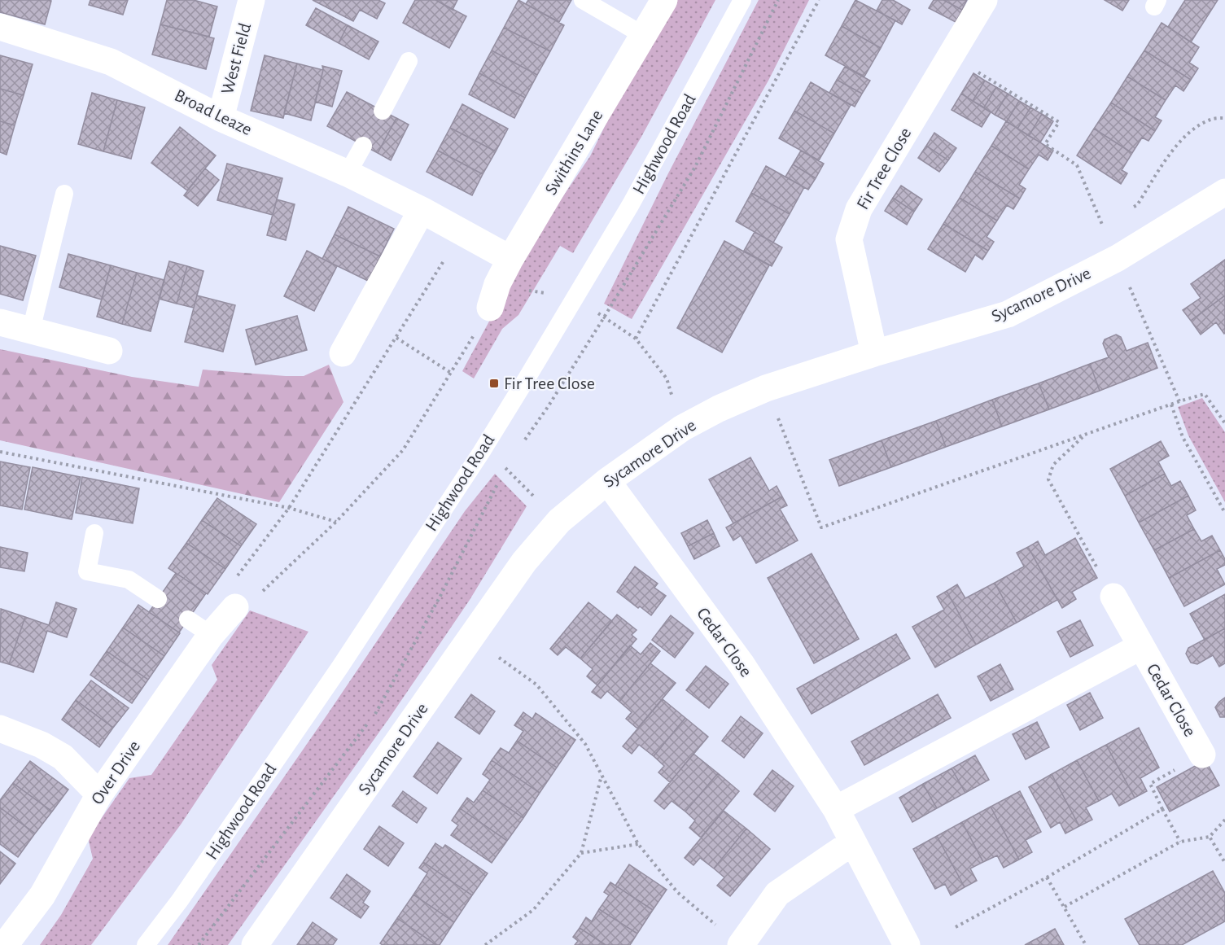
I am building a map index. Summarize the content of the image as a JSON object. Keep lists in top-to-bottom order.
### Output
{
  "streets": {
    "street": [
      "West Field",
      "Broad Leaze",
      "Swithins Lane",
      "Fir Tree Close",
      "Sycamore Drive",
      "Cedar Close",
      "Over Drive"
    ],
    "lane": ["Highwood Road"]
  },
  "crossings": [
    ["West Field", "Broad Leaze"],
    ["Broad Leaze", "Swithins Lane"],
    ["Fir Tree Close", "Sycamore Drive"],
    ["Sycamore Drive", "Cedar Close"]
  ],
  "places": {
    "transit": ["Fir Tree Close"]
  }
}
